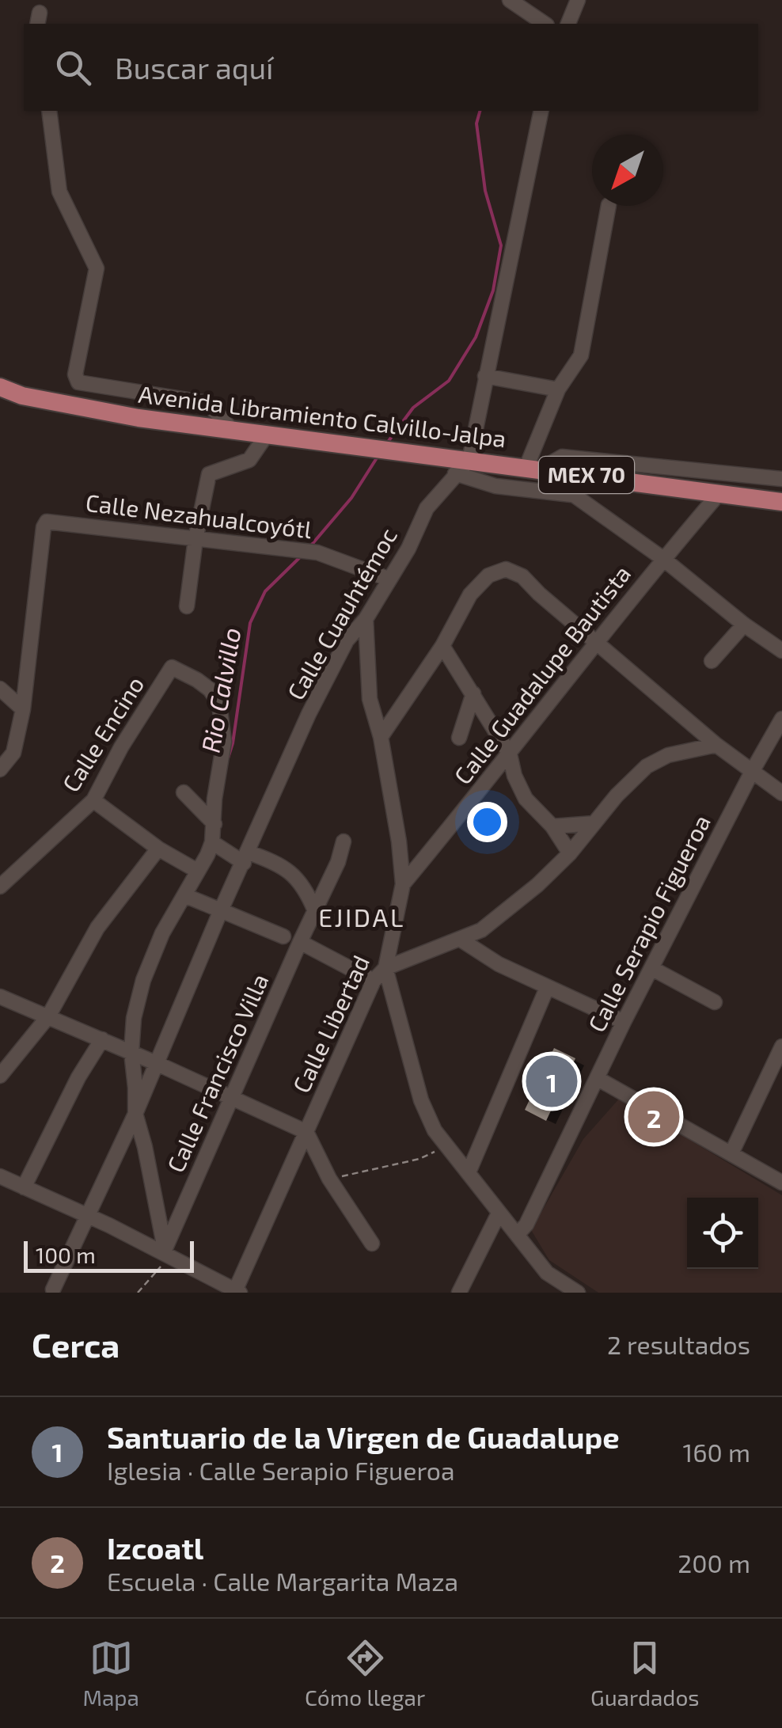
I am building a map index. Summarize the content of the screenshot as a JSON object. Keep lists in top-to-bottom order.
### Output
{
  "streets": {
    "main road": ["Avenida Libramiento Calvillo-Jalpa", "MEX 70"],
    "street": [
      "Calle Nezahualcoyótl",
      "Calle Cuauhtémoc",
      "Calle Guadalupe Bautista",
      "Calle Encino",
      "Calle Serapio Figueroa",
      "Calle Libertad",
      "Calle Francisco Villa"
    ]
  },
  "crossings": [
    ["Avenida Libramiento Calvillo-Jalpa", "Calle Cuauhtémoc"],
    ["Avenida Libramiento Calvillo-Jalpa", "Calle Guadalupe Bautista"],
    ["Calle Nezahualcoyótl", "Calle Cuauhtémoc"],
    ["Calle Cuauhtémoc", "Calle Libertad"],
    ["Calle Guadalupe Bautista", "Calle Libertad"]
  ],
  "districts": ["EJIDAL"],
  "water": ["Rio Calvillo"],
  "scale_bar": "100 m",
  "north": "bottom left",
  "page": {
    "search": "Buscar aquí",
    "pins": ["1", "2"],
    "scale": "100 m",
    "heading": ["Cerca", "2 resultados"],
    "list": [
      {
        "mark": "1",
        "name": "Santuario de la Virgen de Guadalupe",
        "note": "Iglesia · Calle Serapio Figueroa",
        "value": "160 m"
      },
      {
        "mark": "2",
        "name": "Izcoatl",
        "note": "Escuela · Calle Margarita Maza",
        "value": "200 m"
      }
    ],
    "nav": ["Mapa", "Cómo llegar", "Guardados"]
  }
}
